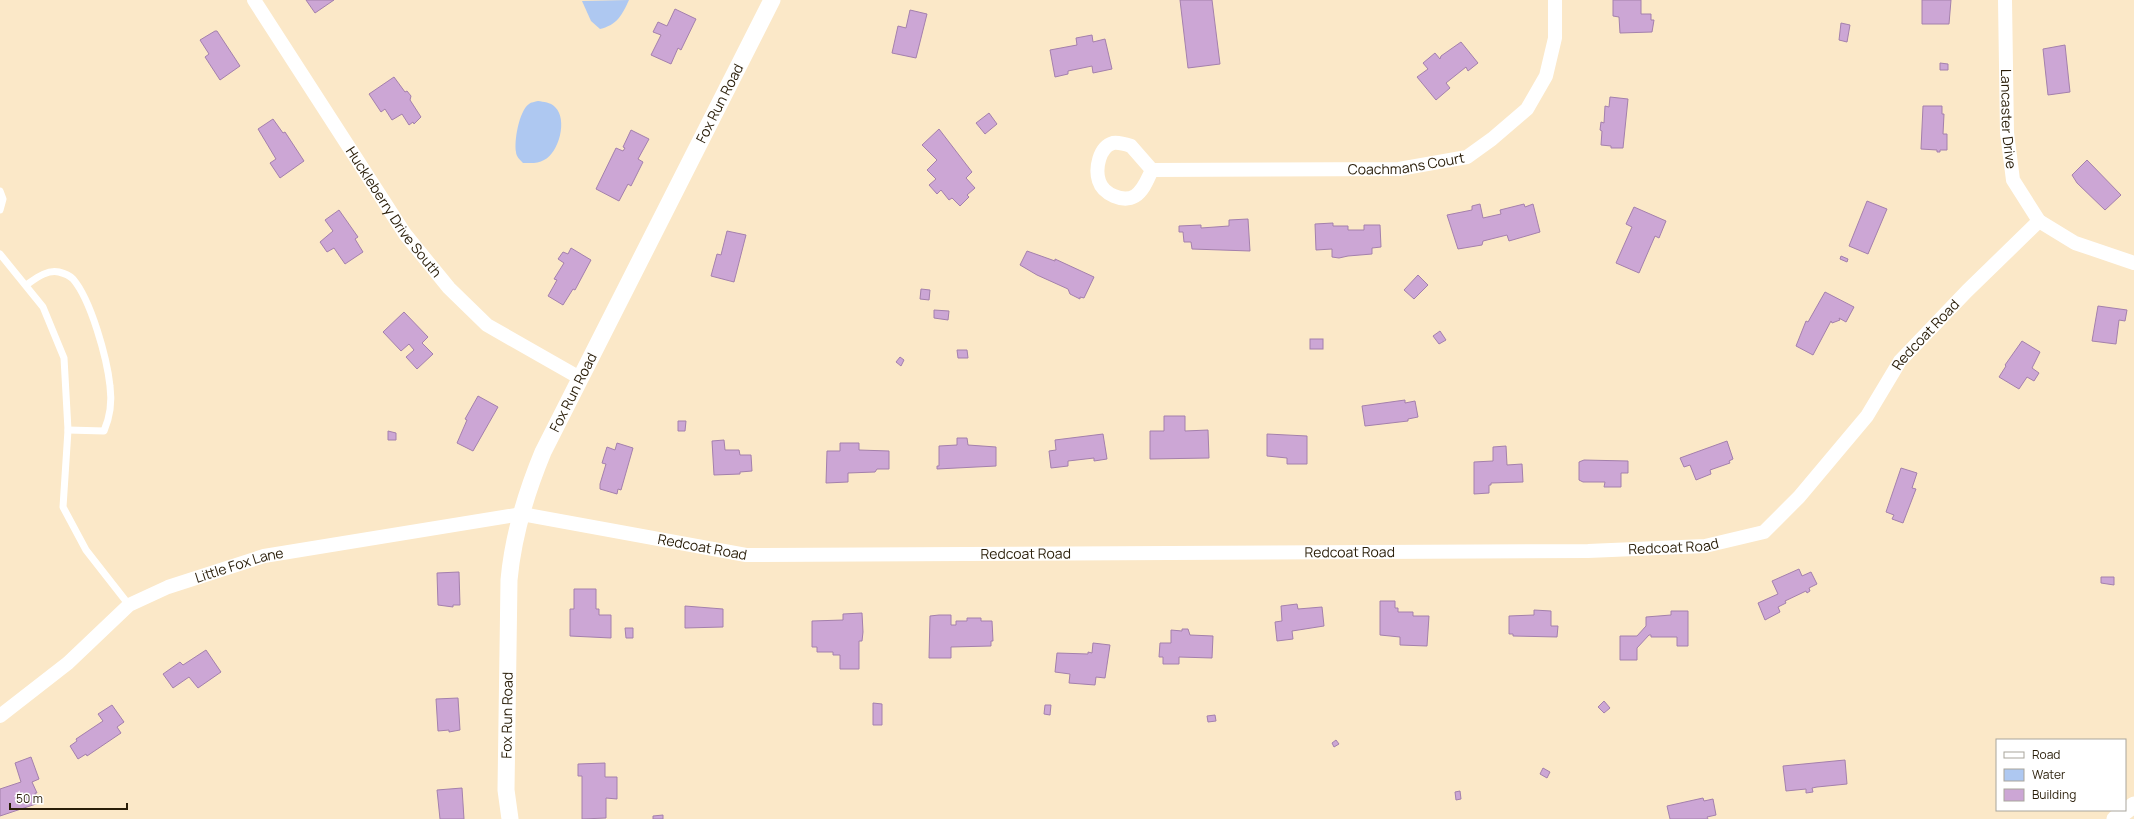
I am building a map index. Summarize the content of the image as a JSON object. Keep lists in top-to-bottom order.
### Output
{
  "streets": {
    "street": [
      "Fox Run Road",
      "Lancaster Drive",
      "Coachmans Court",
      "Huckleberry Drive South",
      "Redcoat Road",
      "Little Fox Lane"
    ]
  },
  "crossings": [
    ["Fox Run Road", "Huckleberry Drive South"],
    ["Fox Run Road", "Redcoat Road"],
    ["Fox Run Road", "Little Fox Lane"],
    ["Lancaster Drive", "Redcoat Road"],
    ["Redcoat Road", "Little Fox Lane"]
  ],
  "legend": ["Road", "Water", "Building"],
  "scale_bar": "50 m"
}
